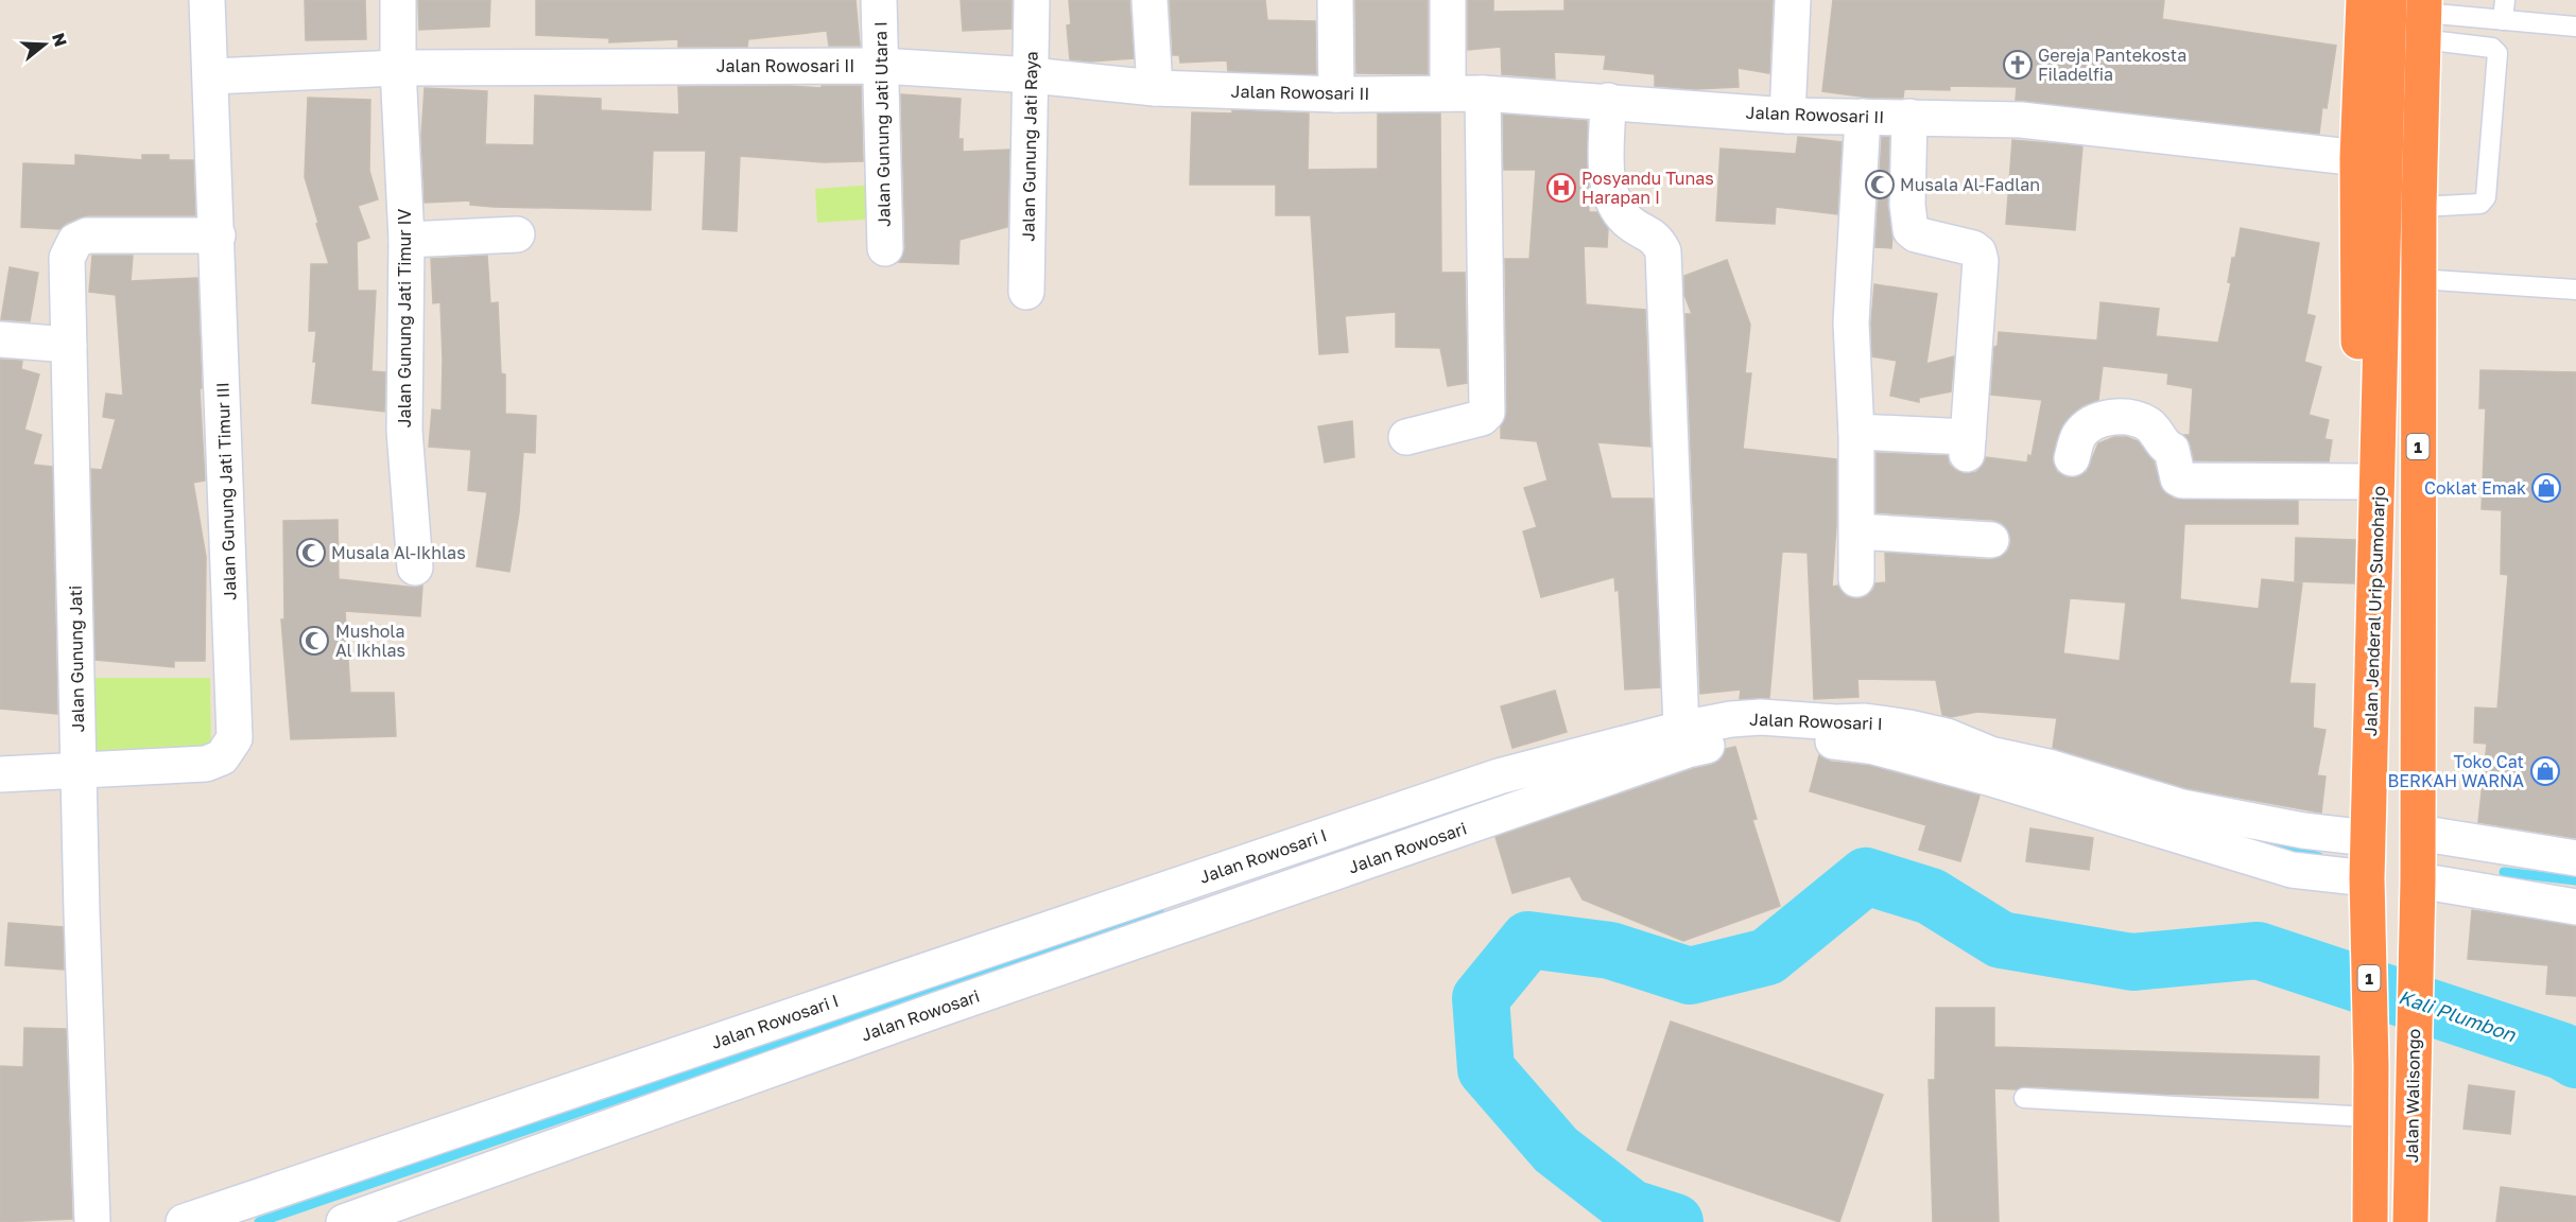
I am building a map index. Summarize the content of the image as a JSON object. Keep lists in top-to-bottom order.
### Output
{
  "streets": {
    "highway": ["1", "Jalan Jenderal Urip Sumoharjo", "Jalan Walisongo"],
    "street": [
      "Jalan Rowosari II",
      "Jalan Gunung Jati Utara I",
      "Jalan Gunung Jati Raya",
      "Jalan Gunung Jati Timur IV",
      "Jalan Gunung Jati Timur III",
      "Jalan Gunung Jati",
      "Jalan Rowosari I",
      "Jalan Rowosari"
    ]
  },
  "crossings": [
    ["Jalan Rowosari II", "Jalan Gunung Jati Utara I"],
    ["Jalan Rowosari II", "Jalan Gunung Jati Raya"],
    ["Jalan Rowosari II", "Jalan Gunung Jati Timur IV"],
    ["Jalan Rowosari II", "Jalan Gunung Jati Timur III"],
    ["Jalan Rowosari II", "Jalan Jenderal Urip Sumoharjo"],
    ["1", "Jalan Walisongo"],
    ["Jalan Gunung Jati Timur III", "Jalan Gunung Jati"],
    ["Jalan Jenderal Urip Sumoharjo", "Jalan Rowosari I"],
    ["Jalan Rowosari I", "Jalan Rowosari"]
  ],
  "water": ["Kali Plumbon"],
  "places": {
    "church": ["Gereja Pantekosta Filadelfia"],
    "mosque": ["Musala Al-Fadlan", "Musala Al-Ikhlas", "Mushola Al Ikhlas"],
    "hospital": ["Posyandu Tunas Harapan I"],
    "shop": ["Coklat Emak", "Toko Cat BERKAH WARNA"]
  },
  "north": "right"
}
